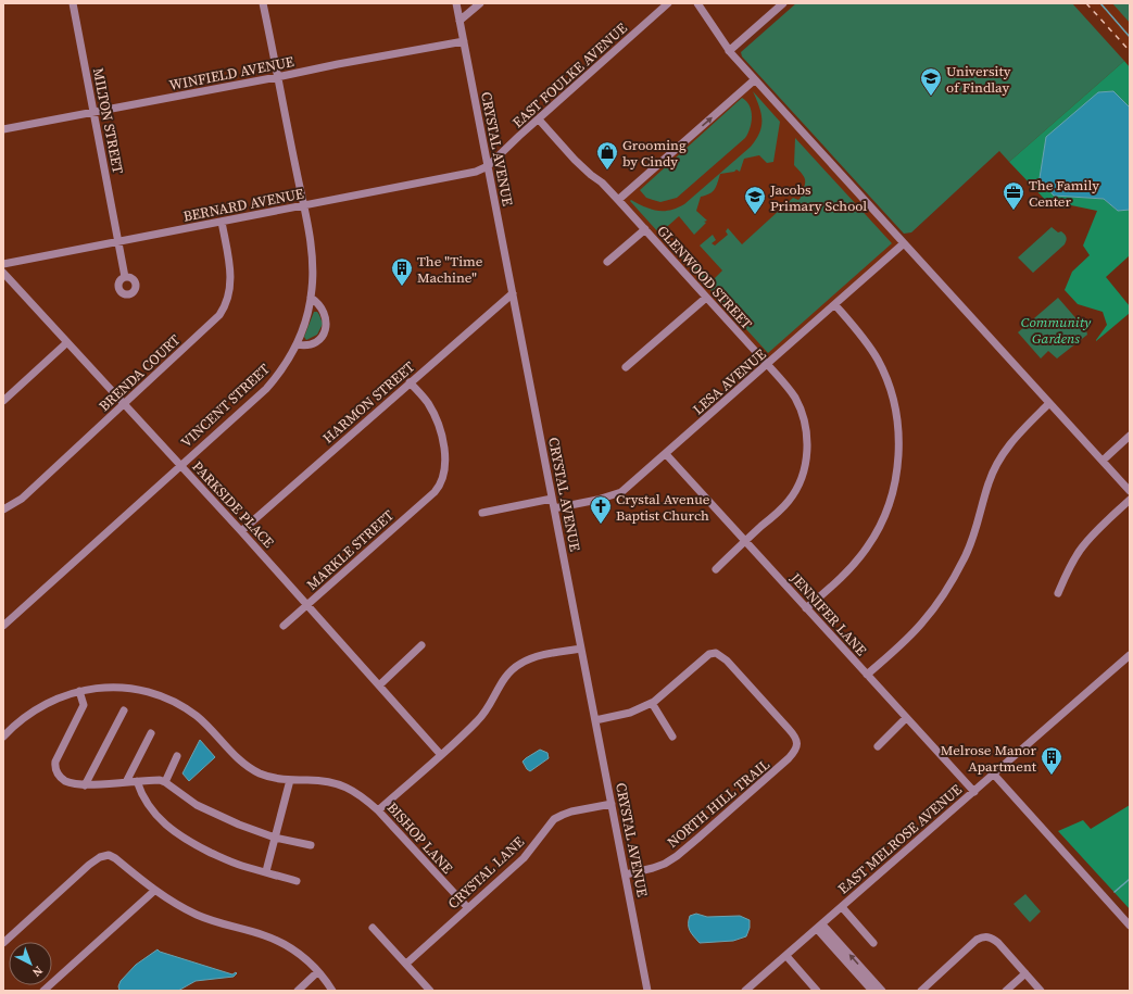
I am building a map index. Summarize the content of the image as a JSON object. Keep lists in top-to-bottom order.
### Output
{
  "streets": {
    "street": [
      "WINFIELD AVENUE",
      "EAST FOULKE AVENUE",
      "MILTON STREET",
      "CRYSTAL AVENUE",
      "BERNARD AVENUE",
      "GLENWOOD STREET",
      "BRENDA COURT",
      "LESA AVENUE",
      "HARMON STREET",
      "VINCENT STREET",
      "PARKSIDE PLACE",
      "MARKLE STREET",
      "JENNIFER LANE",
      "NORTH HILL TRAIL",
      "BISHOP LANE",
      "EAST MELROSE AVENUE",
      "CRYSTAL LANE"
    ]
  },
  "crossings": [
    ["WINFIELD AVENUE", "MILTON STREET"],
    ["WINFIELD AVENUE", "CRYSTAL AVENUE"],
    ["WINFIELD AVENUE", "VINCENT STREET"],
    ["EAST FOULKE AVENUE", "CRYSTAL AVENUE"],
    ["EAST FOULKE AVENUE", "BERNARD AVENUE"],
    ["EAST FOULKE AVENUE", "GLENWOOD STREET"],
    ["MILTON STREET", "BERNARD AVENUE"],
    ["CRYSTAL AVENUE", "BERNARD AVENUE"],
    ["CRYSTAL AVENUE", "LESA AVENUE"],
    ["CRYSTAL AVENUE", "HARMON STREET"],
    ["CRYSTAL AVENUE", "NORTH HILL TRAIL"],
    ["CRYSTAL AVENUE", "CRYSTAL LANE"],
    ["BERNARD AVENUE", "BRENDA COURT"],
    ["BERNARD AVENUE", "VINCENT STREET"],
    ["GLENWOOD STREET", "LESA AVENUE"],
    ["GLENWOOD STREET", "JENNIFER LANE"],
    ["BRENDA COURT", "PARKSIDE PLACE"],
    ["LESA AVENUE", "JENNIFER LANE"],
    ["HARMON STREET", "PARKSIDE PLACE"],
    ["HARMON STREET", "MARKLE STREET"],
    ["VINCENT STREET", "PARKSIDE PLACE"],
    ["PARKSIDE PLACE", "MARKLE STREET"],
    ["JENNIFER LANE", "EAST MELROSE AVENUE"],
    ["BISHOP LANE", "CRYSTAL LANE"]
  ],
  "parks": ["Community Gardens"],
  "places": {
    "school or university": ["University of Findlay", "Jacobs Primary School"],
    "shop": ["Grooming by Cindy"],
    "office": ["The Family Center"],
    "building": ["The \"Time Machine\"", "Melrose Manor Apartment"],
    "church": ["Crystal Avenue Baptist Church"]
  },
  "north": "bottom right"
}
